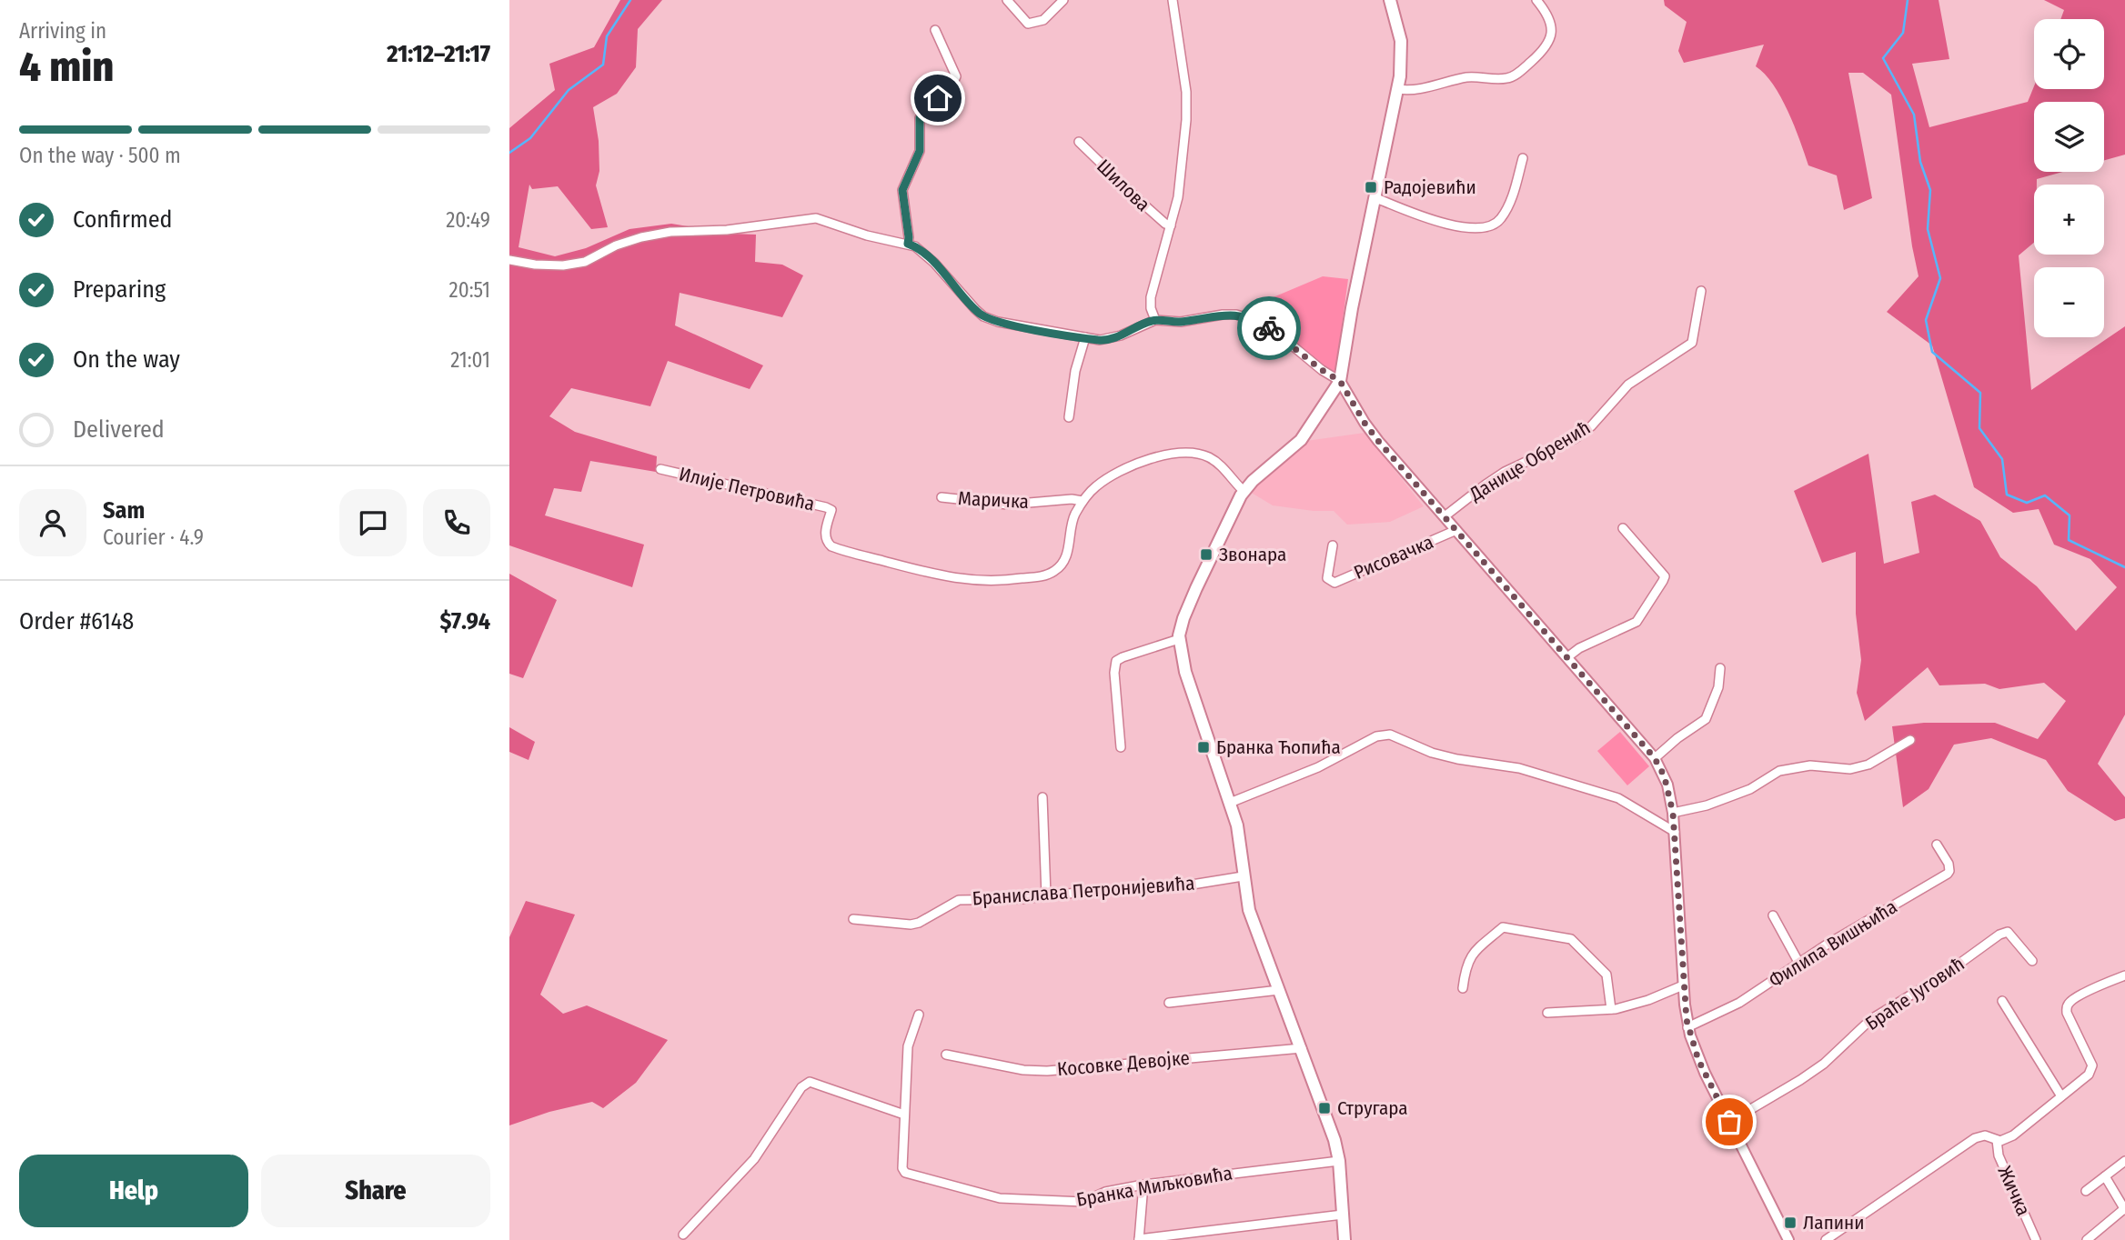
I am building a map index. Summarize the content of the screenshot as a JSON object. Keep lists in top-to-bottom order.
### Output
{
  "streets": {
    "street": [
      "Шилова",
      "Данице Обренић",
      "Илије Петровића",
      "Маричка",
      "Рисовачка",
      "Бранислава Петронијевића",
      "Филипа Вишњића",
      "Браће Југовић",
      "Косовке Девојке",
      "Бранка Миљковића",
      "Жичка"
    ]
  },
  "crossings": [
    ["Илије Петровића", "Маричка"]
  ],
  "places": {
    "transit": [
      "Радојевићи",
      "Звонара",
      "Бранка Ћопића",
      "Стругара",
      "Лапини"
    ]
  },
  "page": {
    "heading": ["4 min", "Arriving in", "21:12–21:17"],
    "panel": [
      "Sam",
      "Courier · 4.9",
      "Order #6148",
      "$7.94"
    ],
    "map_buttons": ["+", "−"],
    "bar": "On the way · 500 m",
    "list": [
      ["Confirmed", "20:49"],
      ["Preparing", "20:51"],
      ["On the way", "21:01"],
      "Delivered"
    ],
    "buttons": ["Help", "Share"]
  }
}
